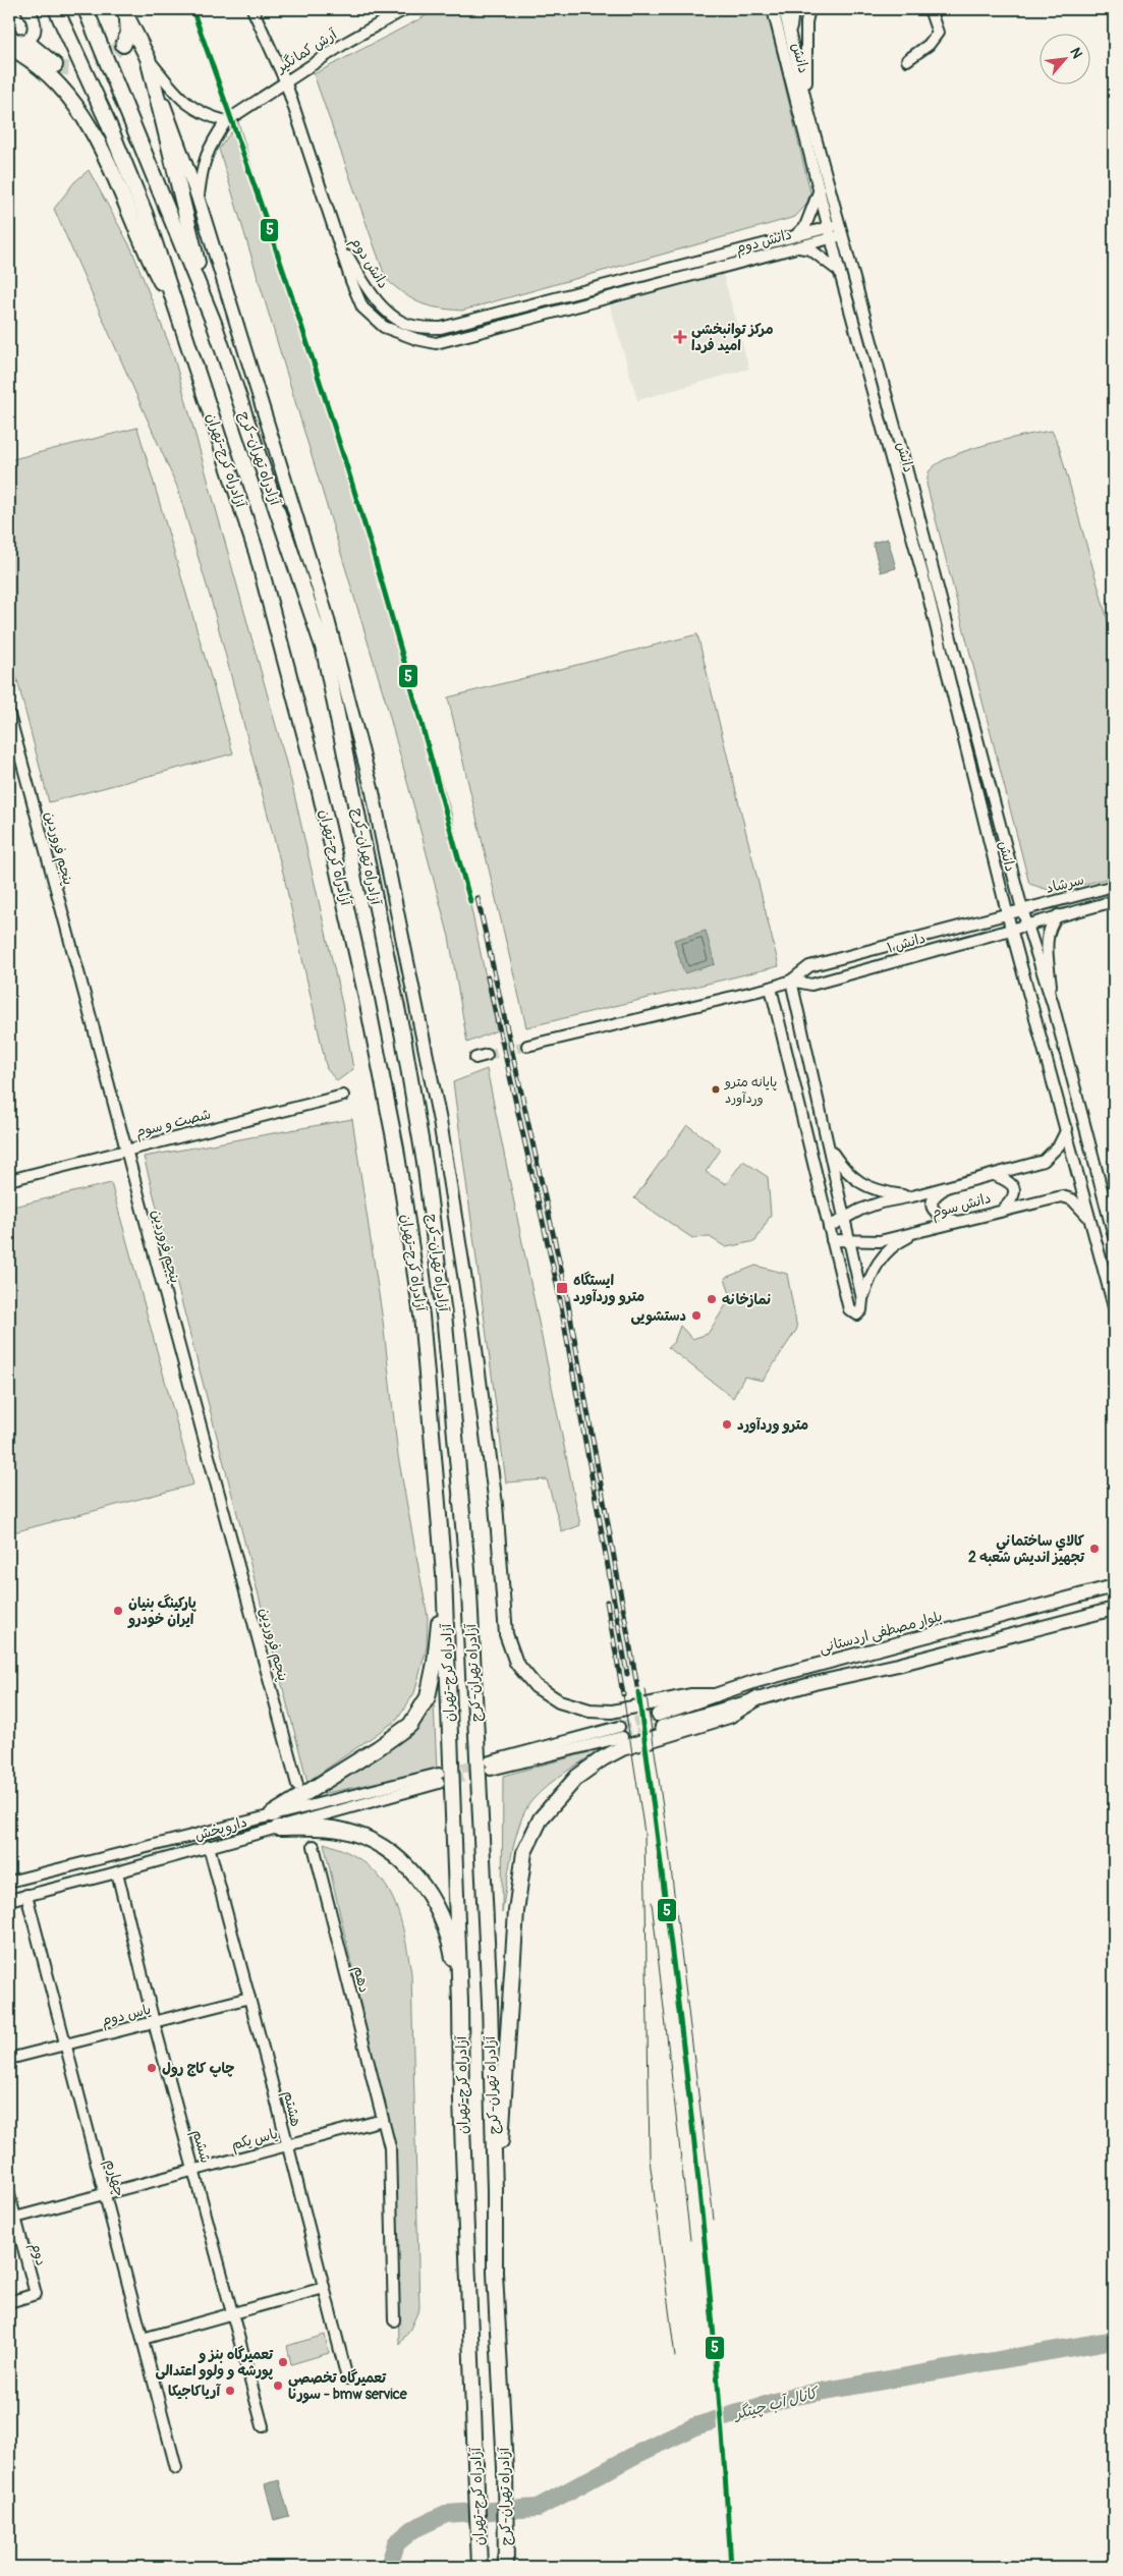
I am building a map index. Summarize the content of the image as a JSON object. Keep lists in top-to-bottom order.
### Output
{
  "streets": {
    "highway": ["آزادراه تهران-کرج", "آزادراه کرج-تهران"],
    "main road": ["بلوار مصطفی اردستانی"],
    "street": [
      "آرش کمانگیر",
      "دانش",
      "دانش دوم",
      "پنجم فروردین",
      "سرشاد",
      "دانش ۱",
      "شصت و سوم",
      "دانش سوم",
      "داروپخش",
      "دهم",
      "یاس دوم",
      "هشتم",
      "یاس یکم",
      "ششم",
      "چهارم",
      "دوم"
    ]
  },
  "crossings": [
    ["دانش", "دانش دوم"],
    ["دانش", "سرشاد"],
    ["دانش", "دانش ۱"],
    ["پنجم فروردین", "شصت و سوم"],
    ["سرشاد", "دانش ۱"],
    ["داروپخش", "هشتم"],
    ["داروپخش", "ششم"],
    ["داروپخش", "چهارم"],
    ["دهم", "یاس یکم"],
    ["یاس دوم", "هشتم"],
    ["یاس دوم", "ششم"],
    ["یاس دوم", "چهارم"],
    ["هشتم", "یاس یکم"],
    ["یاس یکم", "ششم"],
    ["یاس یکم", "چهارم"],
    ["یاس یکم", "دوم"]
  ],
  "water": ["کانال آب چیتگر"],
  "places": {
    "health": ["مرکز توانبخشی امید فردا"],
    "other": [
      "پایانه مترو وردآورد",
      "نمازخانه",
      "دستشویی",
      "مترو وردآورد",
      "كالاي ساختماني تجهيز انديش شعبه 2",
      "پارکینگ بنیان ایران خودرو",
      "چاپ کاج رول",
      "تعمیرگاه بنز و پورشه و ولوو اعتدالی",
      "تعمیرگاه تخصصی سورنا - bmw service",
      "آریاکاجیکا"
    ],
    "transit": ["ایستگاه مترو وردآورد"]
  },
  "lines": ["transit line 5"],
  "north": "top right"
}
